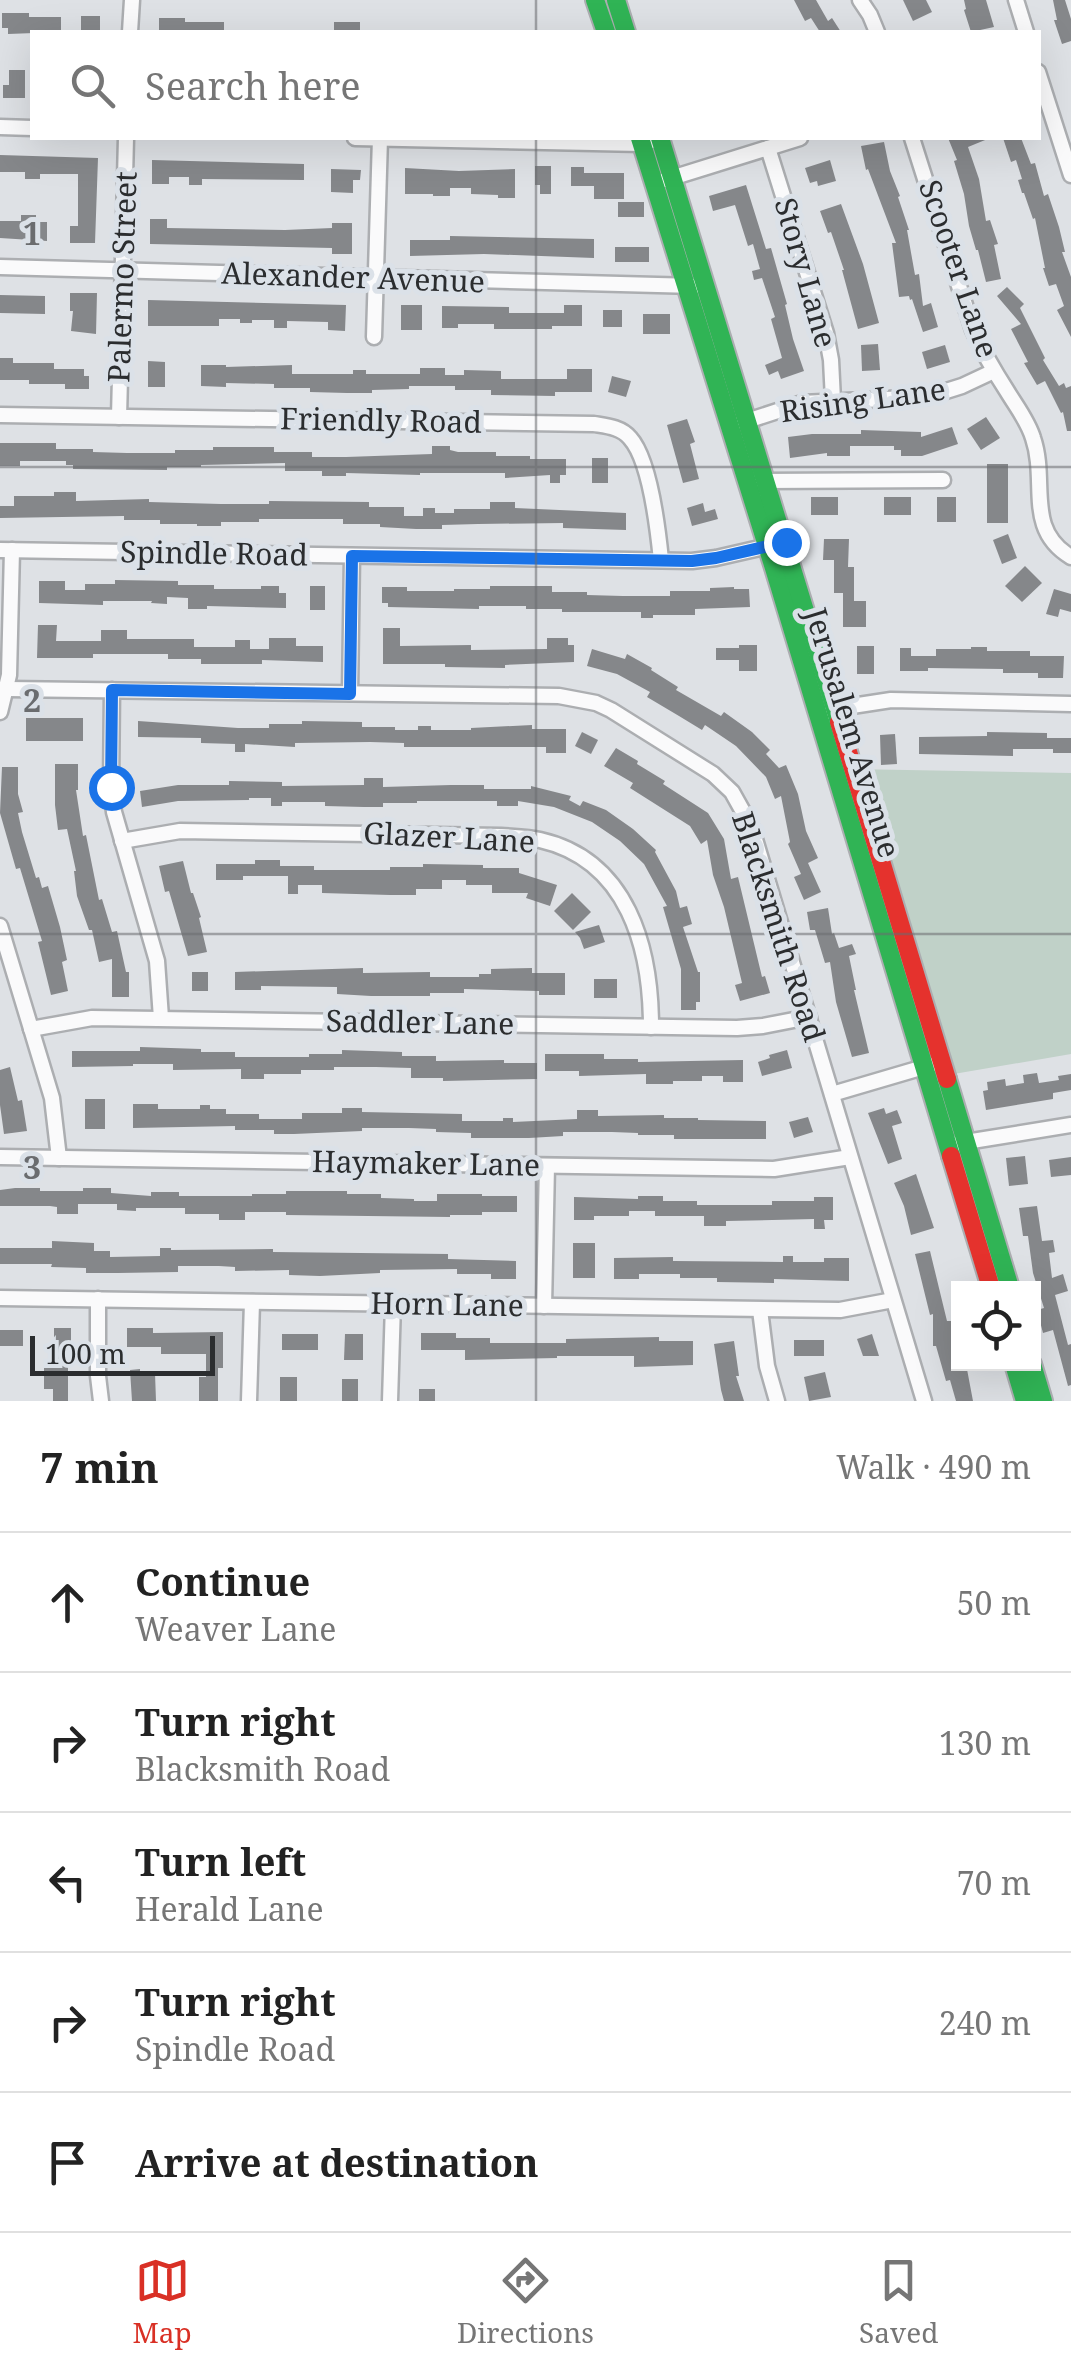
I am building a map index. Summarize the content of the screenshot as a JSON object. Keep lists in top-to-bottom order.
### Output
{
  "streets": {
    "main road": ["Jerusalem Avenue"],
    "street": [
      "Scooter Lane",
      "Story Lane",
      "Palermo Street",
      "Alexander Avenue",
      "Rising Lane",
      "Friendly Road",
      "Spindle Road",
      "Glazer Lane",
      "Blacksmith Road",
      "Saddler Lane",
      "Haymaker Lane",
      "Horn Lane"
    ]
  },
  "crossings": [
    ["Scooter Lane", "Rising Lane"],
    ["Story Lane", "Rising Lane"],
    ["Palermo Street", "Alexander Avenue"],
    ["Palermo Street", "Friendly Road"],
    ["Alexander Avenue", "Jerusalem Avenue"],
    ["Rising Lane", "Jerusalem Avenue"],
    ["Friendly Road", "Spindle Road"],
    ["Spindle Road", "Jerusalem Avenue"],
    ["Glazer Lane", "Saddler Lane"],
    ["Blacksmith Road", "Saddler Lane"],
    ["Blacksmith Road", "Haymaker Lane"],
    ["Blacksmith Road", "Horn Lane"]
  ],
  "scale_bar": "100 m",
  "page": {
    "search": "Search here",
    "scale": "100 m",
    "heading": ["7 min", "Walk · 490 m"],
    "list": [
      ["Continue", "Weaver Lane", "50 m"],
      ["Turn right", "Blacksmith Road", "130 m"],
      ["Turn left", "Herald Lane", "70 m"],
      ["Turn right", "Spindle Road", "240 m"],
      "Arrive at destination"
    ],
    "nav": ["Map", "Directions", "Saved"]
  },
  "grid": {
    "rows": ["1", "2", "3"]
  }
}
